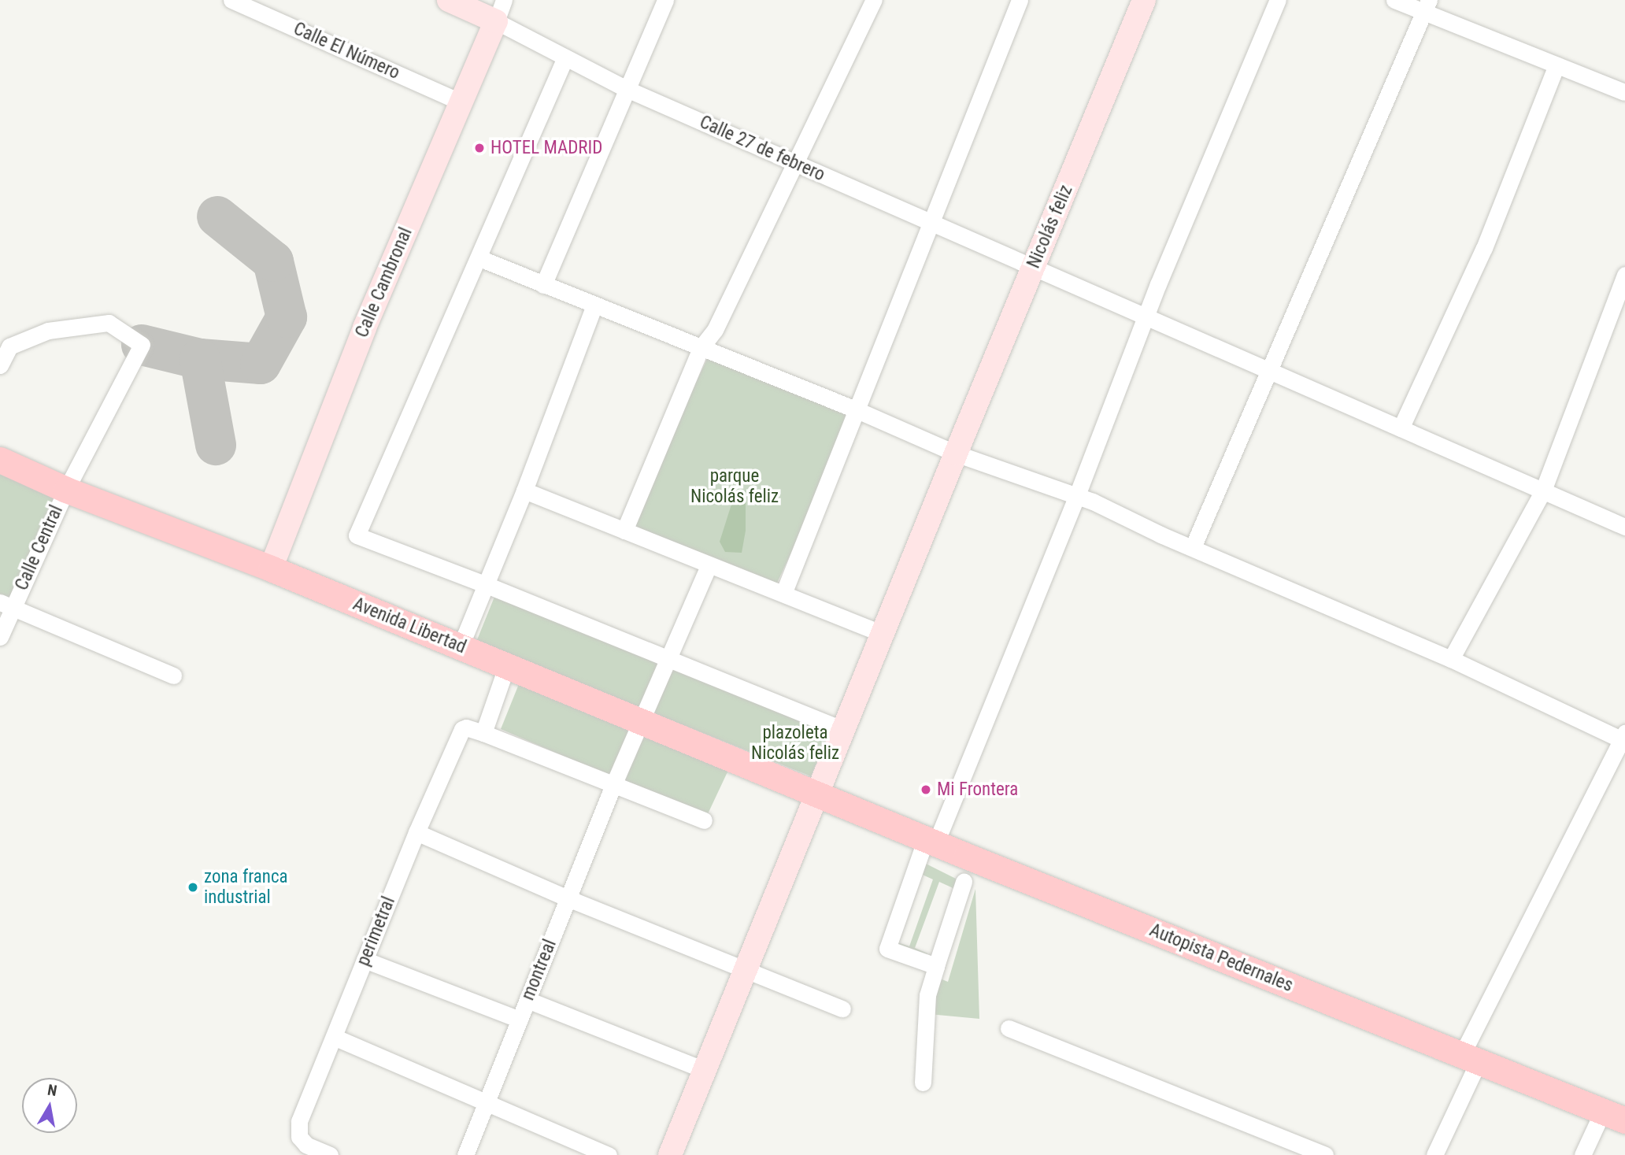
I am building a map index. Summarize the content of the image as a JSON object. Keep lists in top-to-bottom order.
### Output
{
  "streets": {
    "main road": [
      "Nicolás feliz",
      "Calle Cambronal",
      "Avenida Libertad",
      "Autopista Pedernales"
    ],
    "street": [
      "Calle El Número",
      "Calle 27 de febrero",
      "Calle Central",
      "perimetral",
      "montreal"
    ]
  },
  "crossings": [
    ["Calle El Número", "Calle Cambronal"],
    ["Calle 27 de febrero", "Nicolás feliz"],
    ["Calle 27 de febrero", "Calle Cambronal"],
    ["Nicolás feliz", "Avenida Libertad"],
    ["Nicolás feliz", "Autopista Pedernales"],
    ["Calle Cambronal", "Avenida Libertad"],
    ["Calle Central", "Avenida Libertad"],
    ["Avenida Libertad", "Autopista Pedernales"],
    ["Avenida Libertad", "montreal"]
  ],
  "parks": ["parque Nicolás feliz", "plazoleta Nicolás feliz"],
  "places": ["HOTEL MADRID", "Mi Frontera", "zona franca industrial"],
  "north": "top"
}
